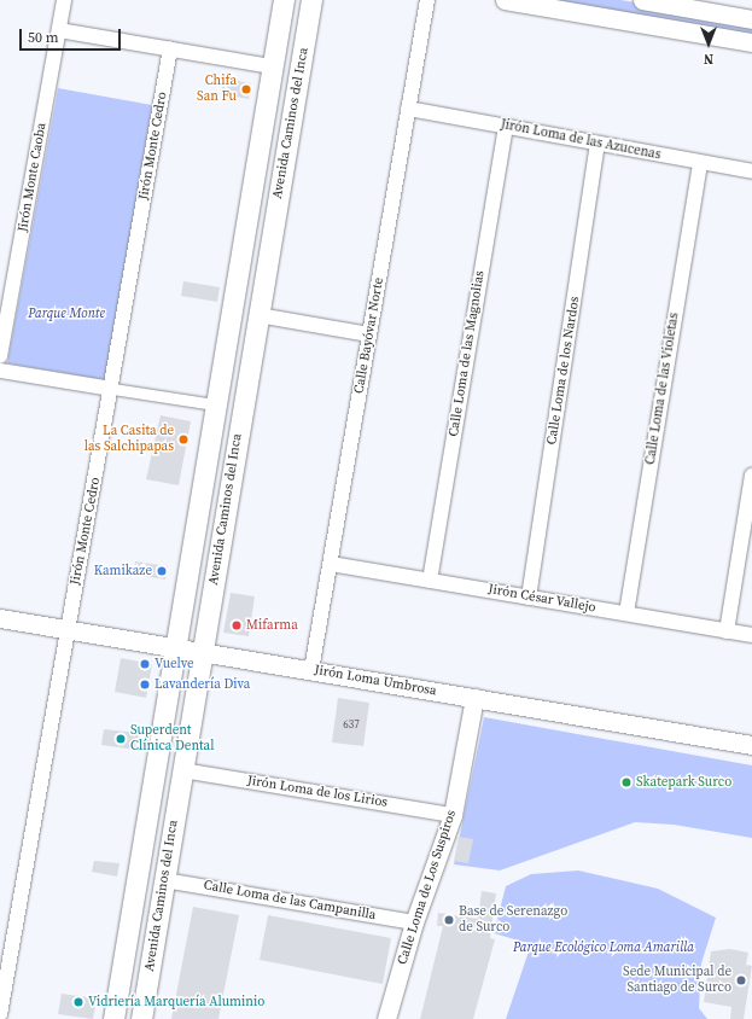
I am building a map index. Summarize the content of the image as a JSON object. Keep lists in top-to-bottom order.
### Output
{
  "streets": {
    "main road": ["Avenida Caminos del Inca"],
    "street": [
      "Jirón Loma de las Azucenas",
      "Jirón Monte Cedro",
      "Jirón Monte Caoba",
      "Calle Bayóvar Norte",
      "Calle Loma de las Magnolias",
      "Calle Loma de los Nardos",
      "Calle Loma de las Violetas",
      "Jirón César Vallejo",
      "Jirón Loma Umbrosa",
      "Jirón Loma de los Lirios",
      "Calle Loma de Los Suspiros",
      "Calle Loma de las Campanilla"
    ]
  },
  "crossings": [
    ["Avenida Caminos del Inca", "Jirón Loma Umbrosa"],
    ["Avenida Caminos del Inca", "Jirón Loma de los Lirios"],
    ["Avenida Caminos del Inca", "Calle Loma de las Campanilla"],
    ["Jirón Loma de las Azucenas", "Calle Bayóvar Norte"],
    ["Jirón Loma de las Azucenas", "Calle Loma de las Magnolias"],
    ["Jirón Loma de las Azucenas", "Calle Loma de los Nardos"],
    ["Jirón Loma de las Azucenas", "Calle Loma de las Violetas"],
    ["Jirón Monte Cedro", "Jirón Loma Umbrosa"],
    ["Calle Bayóvar Norte", "Jirón César Vallejo"],
    ["Calle Bayóvar Norte", "Jirón Loma Umbrosa"],
    ["Calle Loma de las Magnolias", "Jirón César Vallejo"],
    ["Calle Loma de los Nardos", "Jirón César Vallejo"],
    ["Calle Loma de las Violetas", "Jirón César Vallejo"],
    ["Jirón Loma Umbrosa", "Calle Loma de Los Suspiros"],
    ["Jirón Loma de los Lirios", "Calle Loma de Los Suspiros"],
    ["Calle Loma de Los Suspiros", "Calle Loma de las Campanilla"]
  ],
  "parks": ["Parque Monte", "Parque Ecológico Loma Amarilla"],
  "places": [
    "Chifa San Fu",
    "La Casita de las Salchipapas",
    "Kamikaze",
    "Mifarma",
    "Vuelve",
    "Lavandería Diva",
    "Superdent Clínica Dental",
    "Skatepark Surco",
    "Base de Serenazgo de Surco",
    "Sede Municipal de Santiago de Surco",
    "Vidriería Marquería Aluminio"
  ],
  "house_numbers": ["637"],
  "scale_bar": "50 m",
  "north": "bottom"
}
